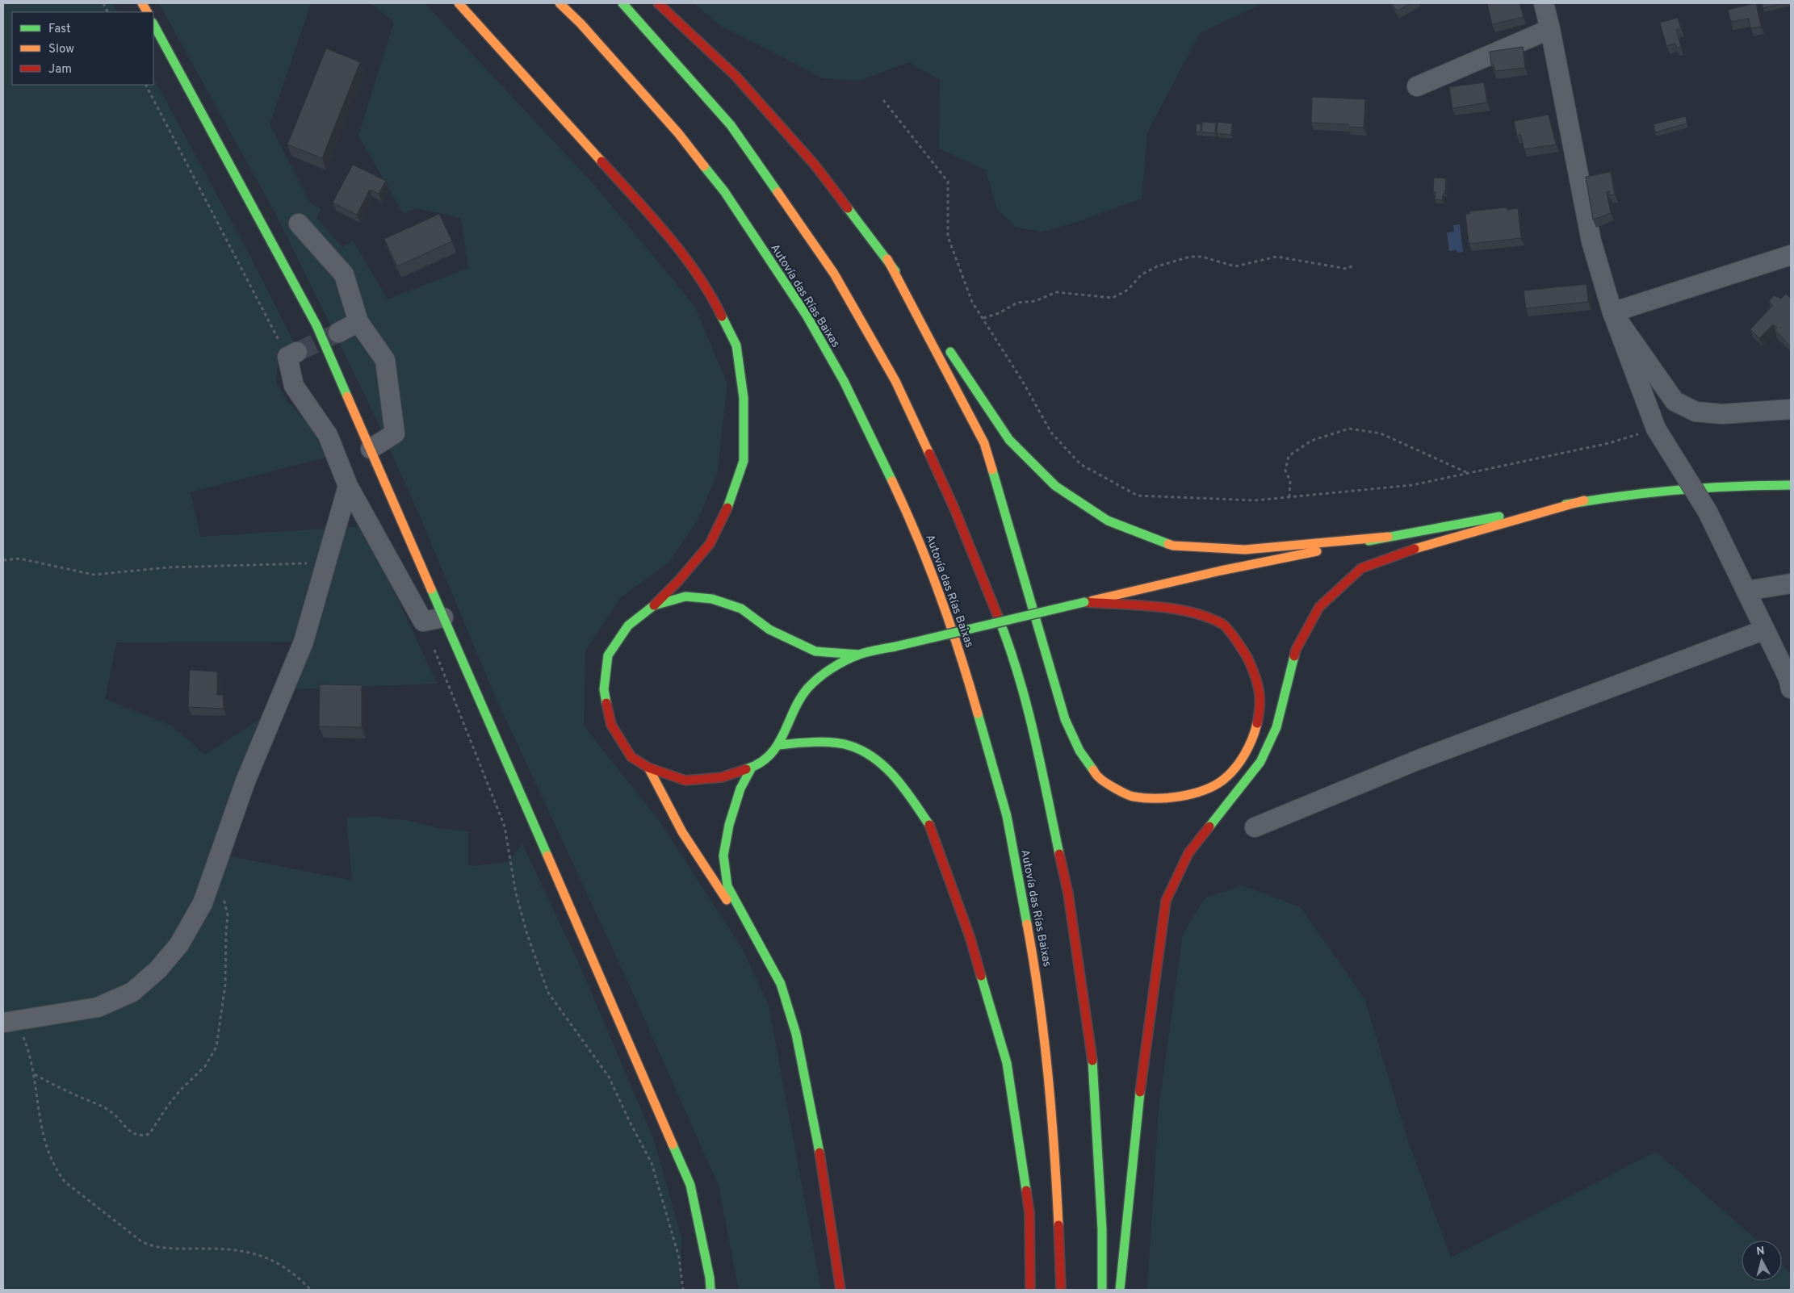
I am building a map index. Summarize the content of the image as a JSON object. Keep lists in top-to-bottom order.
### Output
{
  "streets": {
    "main road": ["Autovía das Rías Baixas"]
  },
  "legend": ["Fast", "Slow", "Jam"],
  "north": "top"
}
